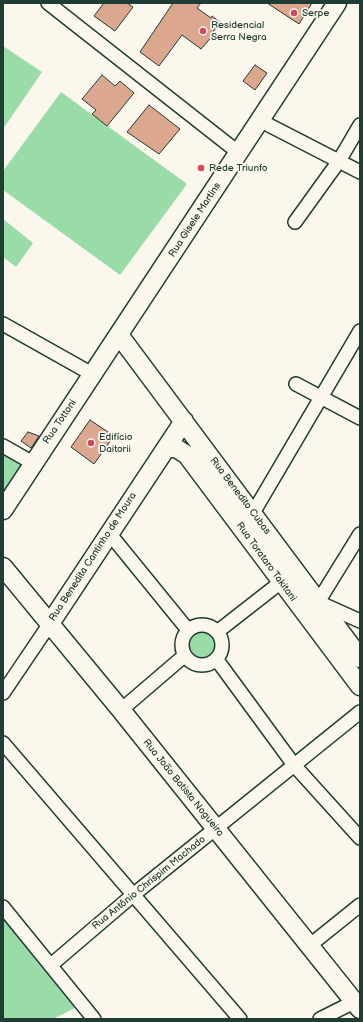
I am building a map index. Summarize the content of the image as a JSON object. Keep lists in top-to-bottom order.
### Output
{
  "streets": {
    "street": [
      "Rua Gisele Martins",
      "Rua Tottoni",
      "Rua Benedito Cubas",
      "Rua Benedita Cantinho de Moura",
      "Rua Torataro Takitani",
      "Rua João Batista Nogueira",
      "Rua Antônio Chrispim Machado"
    ]
  },
  "crossings": [
    ["Rua Gisele Martins", "Rua Tottoni"],
    ["Rua Gisele Martins", "Rua Benedito Cubas"],
    ["Rua Tottoni", "Rua Benedito Cubas"],
    ["Rua Benedito Cubas", "Rua Benedita Cantinho de Moura"],
    ["Rua Benedita Cantinho de Moura", "Rua Torataro Takitani"],
    ["Rua Benedita Cantinho de Moura", "Rua João Batista Nogueira"],
    ["Rua João Batista Nogueira", "Rua Antônio Chrispim Machado"]
  ],
  "places": [
    "Serpe",
    "Residencial Serra Negra",
    "Rede Triunfo",
    "Edifício Daitorii"
  ]
}
